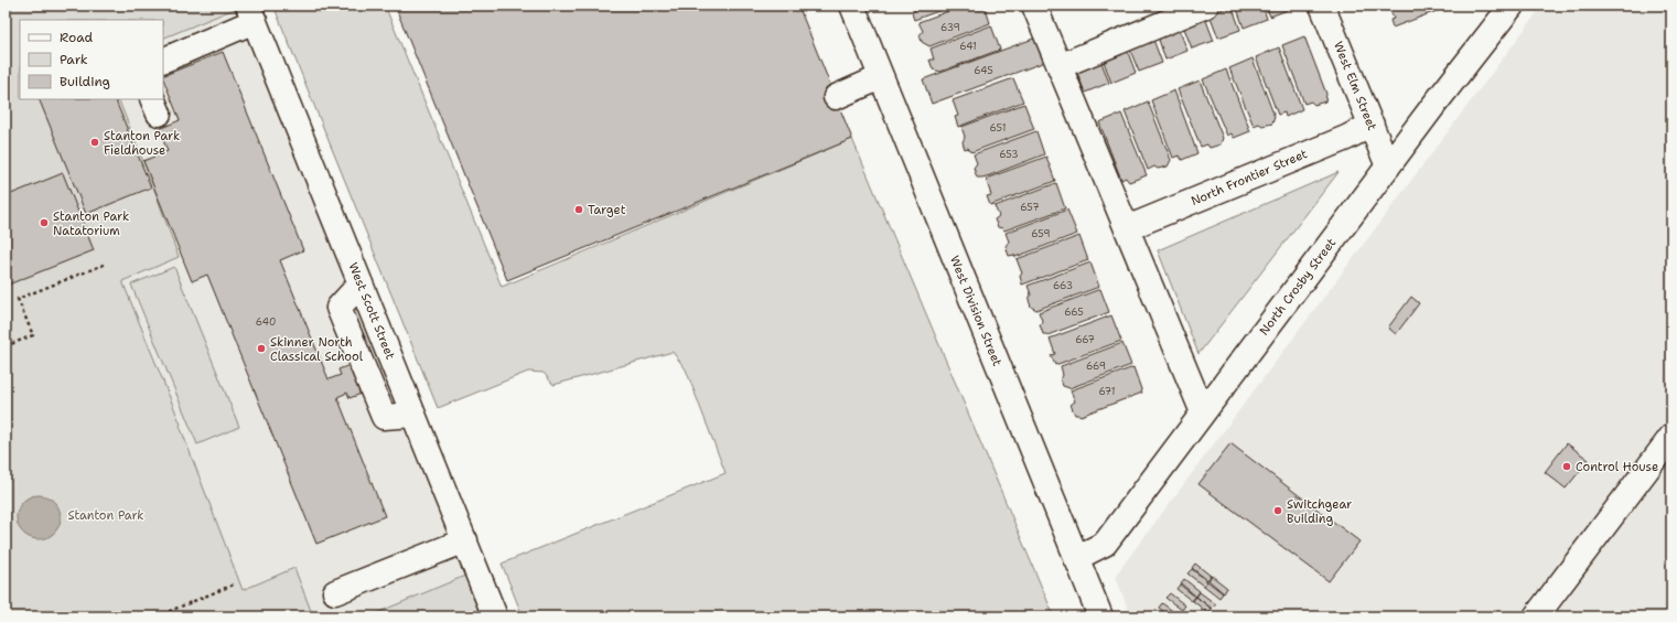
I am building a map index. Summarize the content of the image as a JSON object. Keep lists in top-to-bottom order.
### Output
{
  "streets": {
    "street": [
      "West Elm Street",
      "North Frontier Street",
      "North Crosby Street",
      "West Scott Street",
      "West Division Street"
    ]
  },
  "crossings": [
    ["West Elm Street", "North Frontier Street"],
    ["West Elm Street", "North Crosby Street"],
    ["North Crosby Street", "West Division Street"]
  ],
  "parks": ["Stanton Park"],
  "places": [
    "Stanton Park Fieldhouse",
    "Target",
    "Stanton Park Natatorium",
    "Skinner North Classical School",
    "Control House",
    "Switchgear Building"
  ],
  "house_numbers": [
    "639",
    "641",
    "645",
    "651",
    "653",
    "657",
    "659",
    "663",
    "665",
    "640",
    "667",
    "669",
    "671"
  ],
  "legend": ["Road", "Park", "Building"]
}
